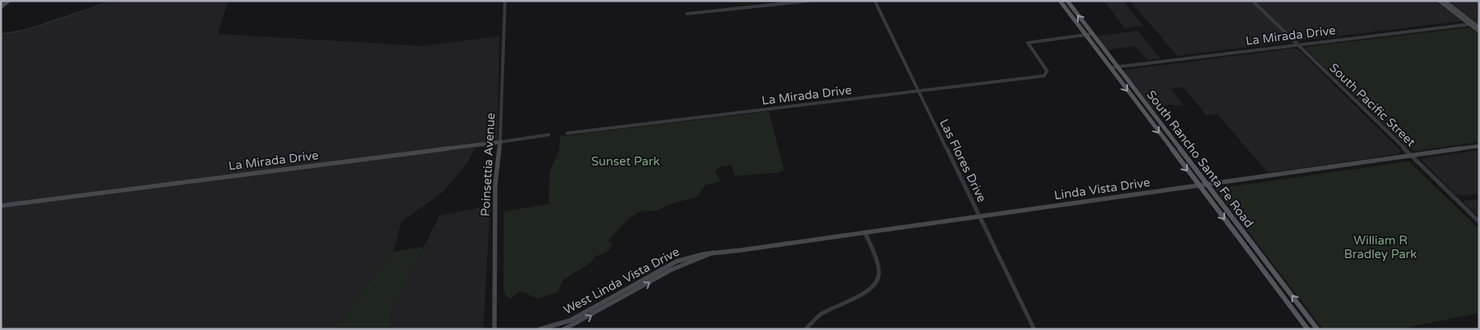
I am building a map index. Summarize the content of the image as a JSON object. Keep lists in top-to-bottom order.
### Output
{
  "streets": {
    "main road": [
      "La Mirada Drive",
      "South Rancho Santa Fe Road",
      "Poinsettia Avenue",
      "Linda Vista Drive",
      "West Linda Vista Drive"
    ],
    "street": ["South Pacific Street", "Las Flores Drive"]
  },
  "crossings": [
    ["La Mirada Drive", "South Pacific Street"],
    ["La Mirada Drive", "South Rancho Santa Fe Road"],
    ["La Mirada Drive", "Las Flores Drive"],
    ["La Mirada Drive", "Poinsettia Avenue"],
    ["South Pacific Street", "Linda Vista Drive"],
    ["South Rancho Santa Fe Road", "Linda Vista Drive"],
    ["Las Flores Drive", "Linda Vista Drive"],
    ["Linda Vista Drive", "West Linda Vista Drive"]
  ],
  "parks": ["Sunset Park", "William R Bradley Park"]
}
